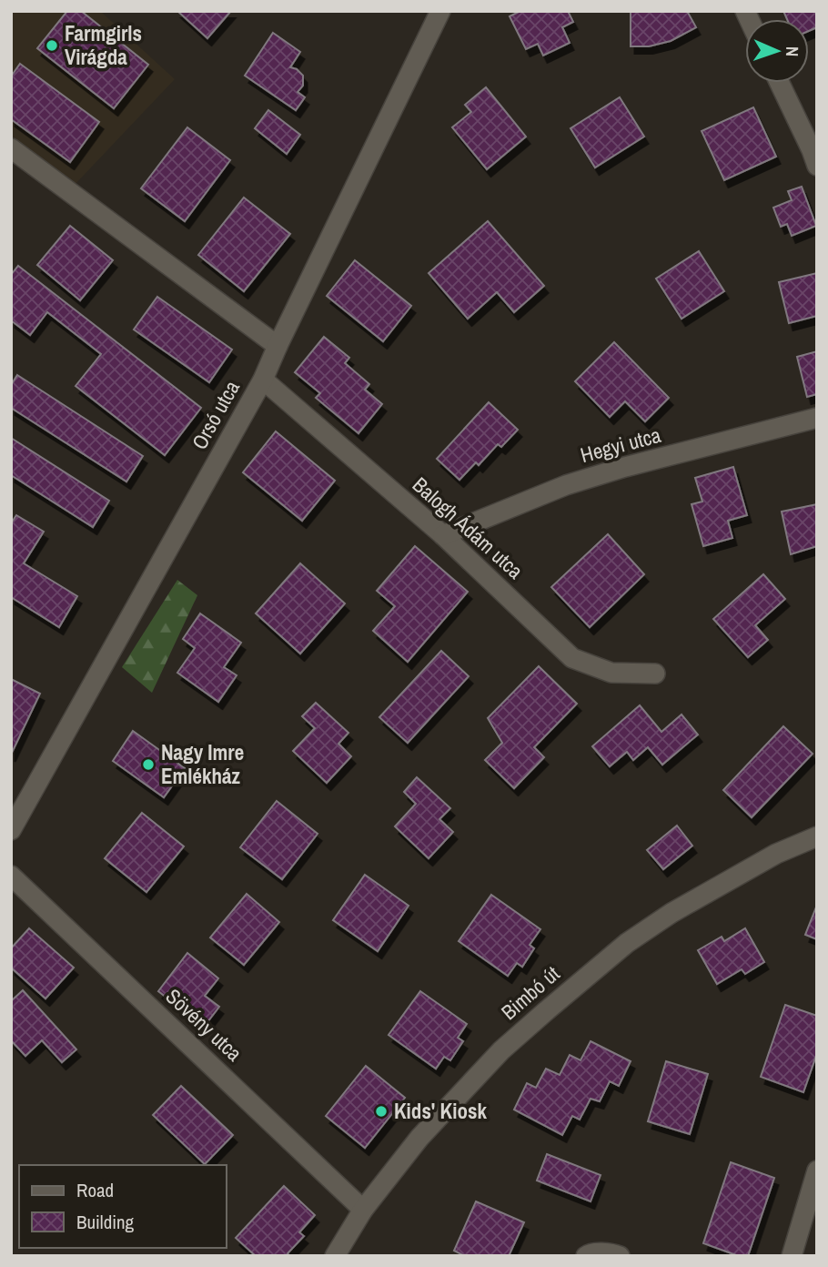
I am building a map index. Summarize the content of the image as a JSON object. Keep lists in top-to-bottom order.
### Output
{
  "streets": {
    "street": [
      "Orsó utca",
      "Hegyi utca",
      "Balogh Ádám utca",
      "Bimbó út",
      "Sövény utca"
    ]
  },
  "crossings": [
    ["Orsó utca", "Balogh Ádám utca"],
    ["Hegyi utca", "Balogh Ádám utca"],
    ["Bimbó út", "Sövény utca"]
  ],
  "places": ["Farmgirls Virágda", "Nagy Imre Emlékház", "Kids' Kiosk"],
  "legend": ["Road", "Building"],
  "north": "right"
}
